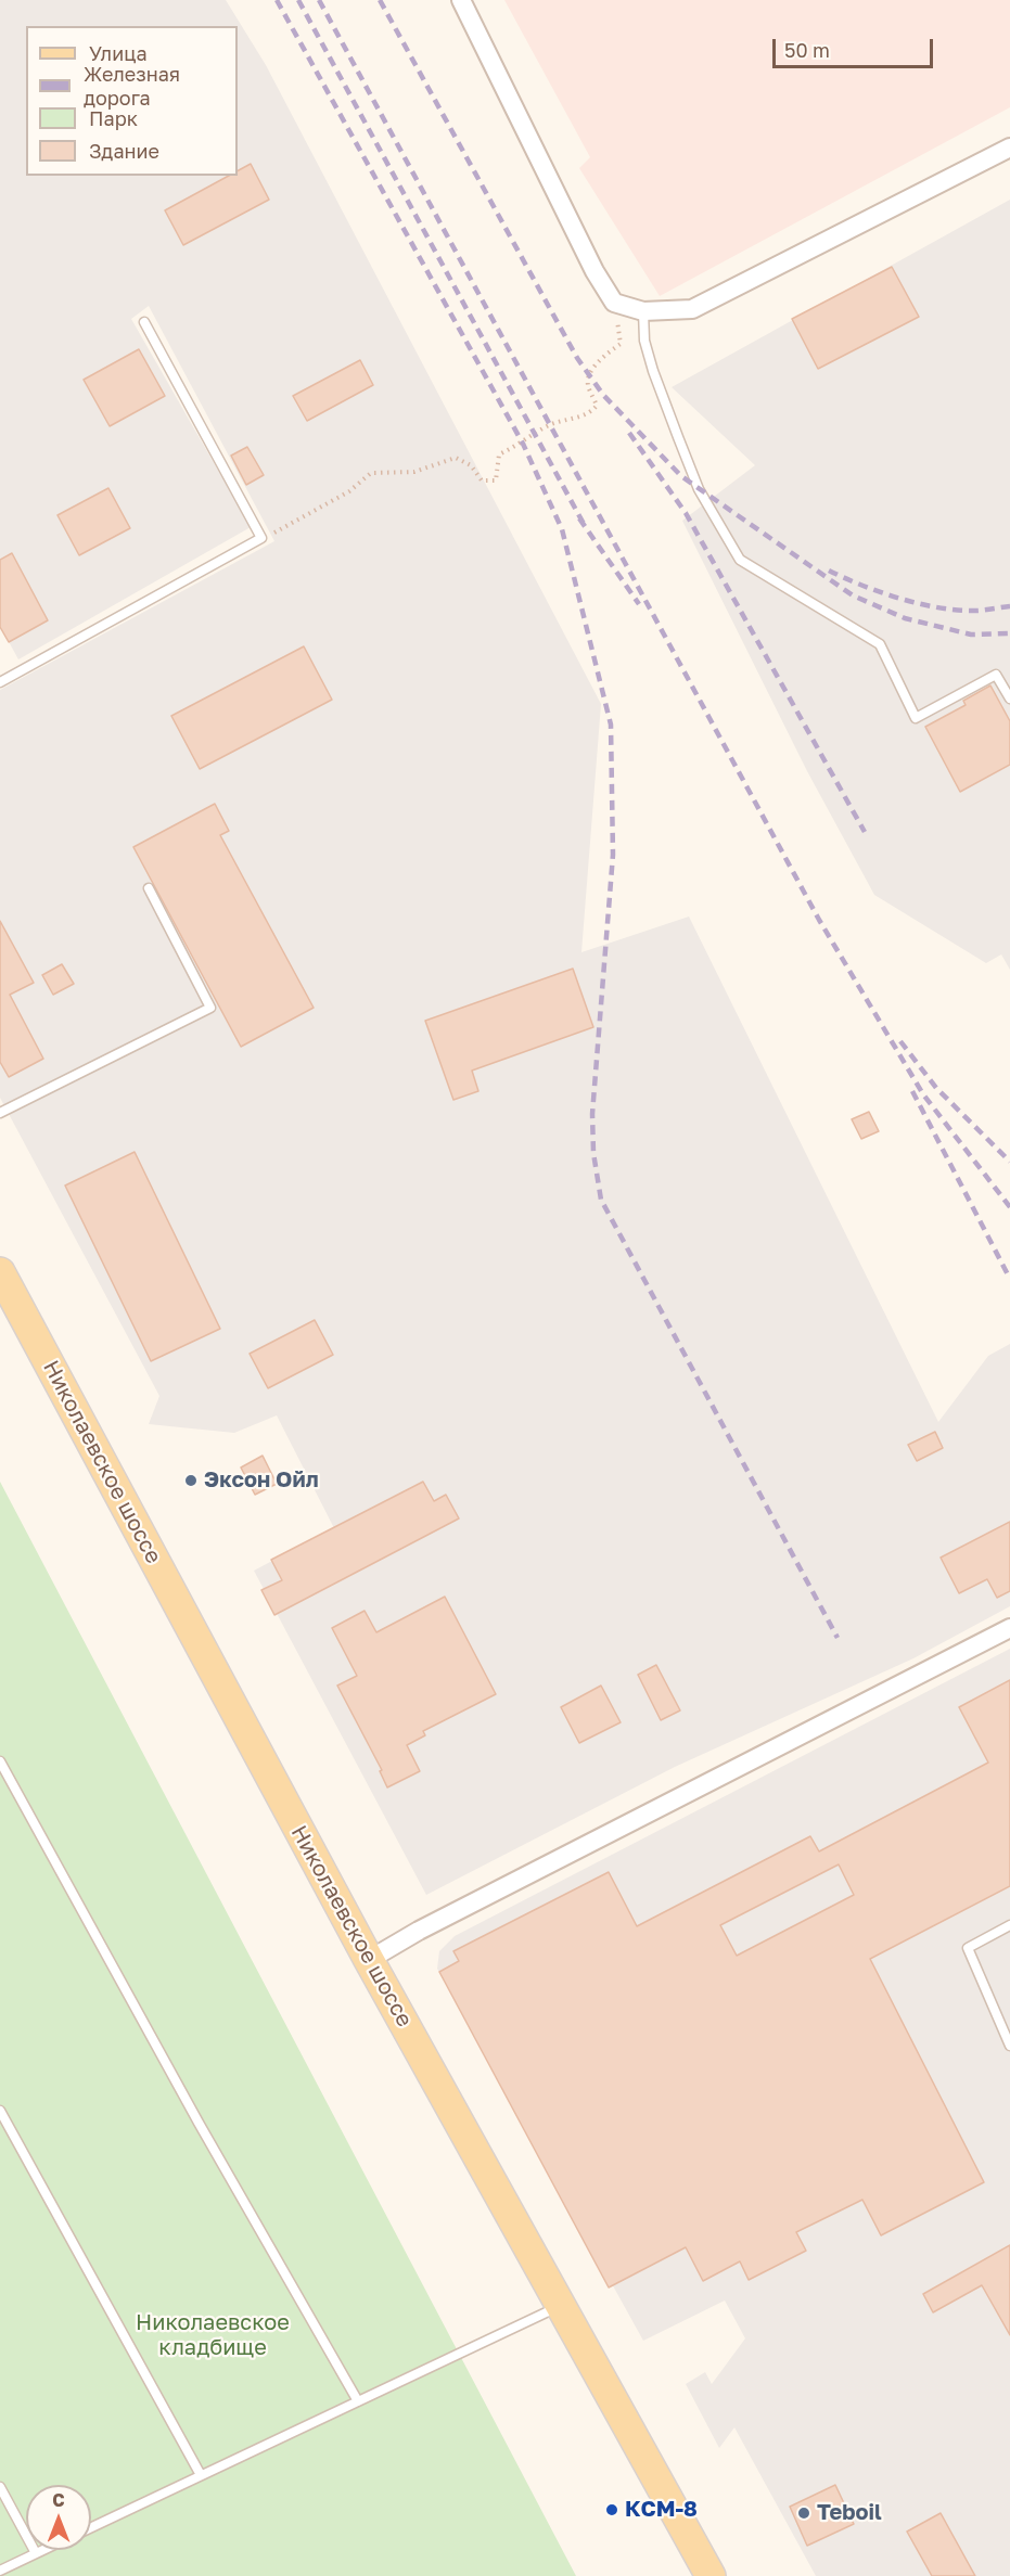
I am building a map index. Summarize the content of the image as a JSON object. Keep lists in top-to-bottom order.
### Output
{
  "streets": {
    "main road": ["Николаевское шоссе"]
  },
  "parks": ["Николаевское кладбище"],
  "places": ["Эксон Ойл", "КСМ-8", "Teboil"],
  "legend": [
    "Улица",
    "Железная дорога",
    "Парк",
    "Здание"
  ],
  "scale_bar": "50 m",
  "north": "top"
}
